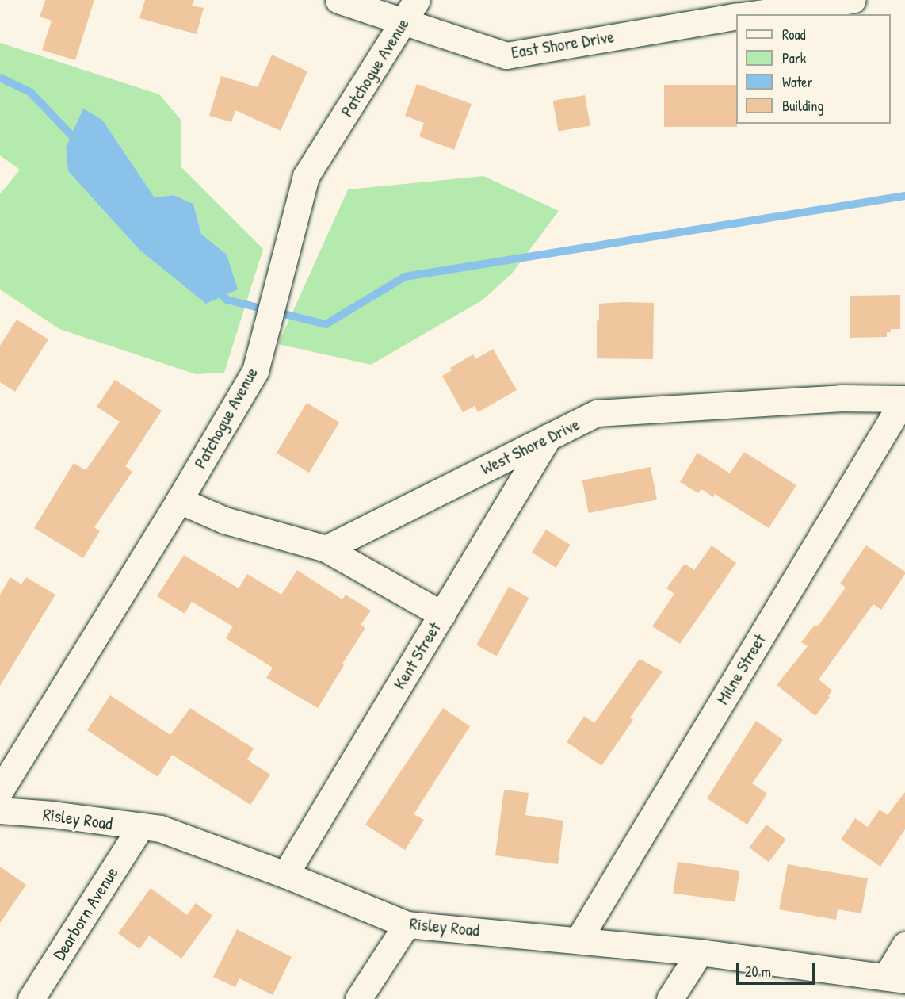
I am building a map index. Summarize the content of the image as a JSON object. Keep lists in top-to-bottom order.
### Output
{
  "streets": {
    "street": [
      "East Shore Drive",
      "Patchogue Avenue",
      "West Shore Drive",
      "Kent Street",
      "Milne Street",
      "Risley Road",
      "Dearborn Avenue"
    ]
  },
  "crossings": [
    ["East Shore Drive", "Patchogue Avenue"],
    ["West Shore Drive", "Kent Street"],
    ["West Shore Drive", "Milne Street"],
    ["Kent Street", "Risley Road"],
    ["Milne Street", "Risley Road"],
    ["Risley Road", "Dearborn Avenue"]
  ],
  "legend": [
    "Road",
    "Park",
    "Water",
    "Building"
  ],
  "scale_bar": "20 m"
}
